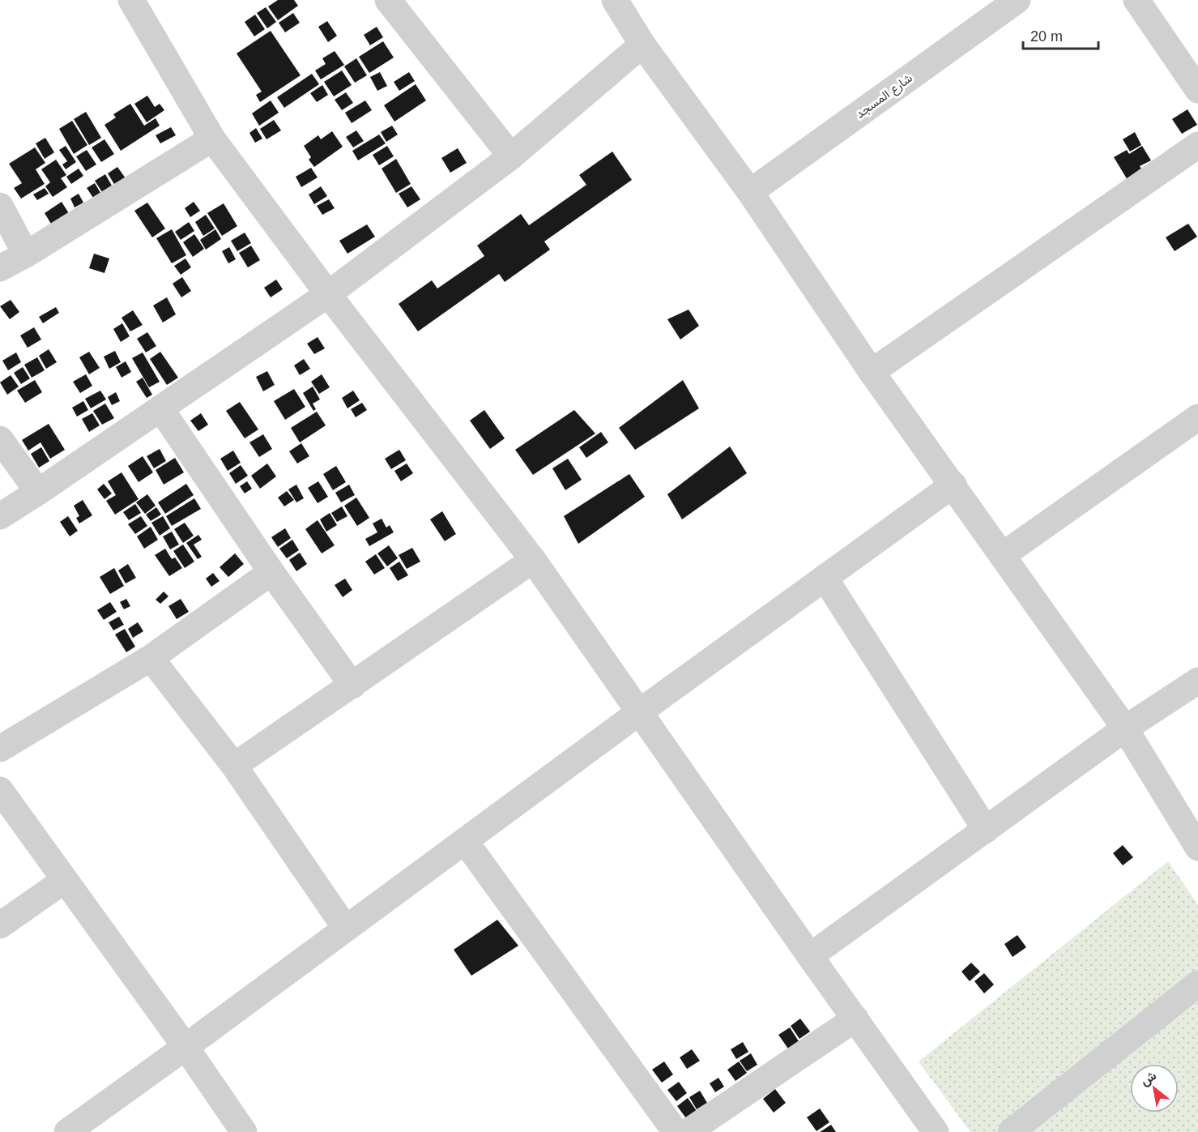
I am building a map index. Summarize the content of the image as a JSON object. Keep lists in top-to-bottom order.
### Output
{
  "streets": {
    "street": ["شارع المسجد"]
  },
  "scale_bar": "20 m",
  "north": "top left"
}
